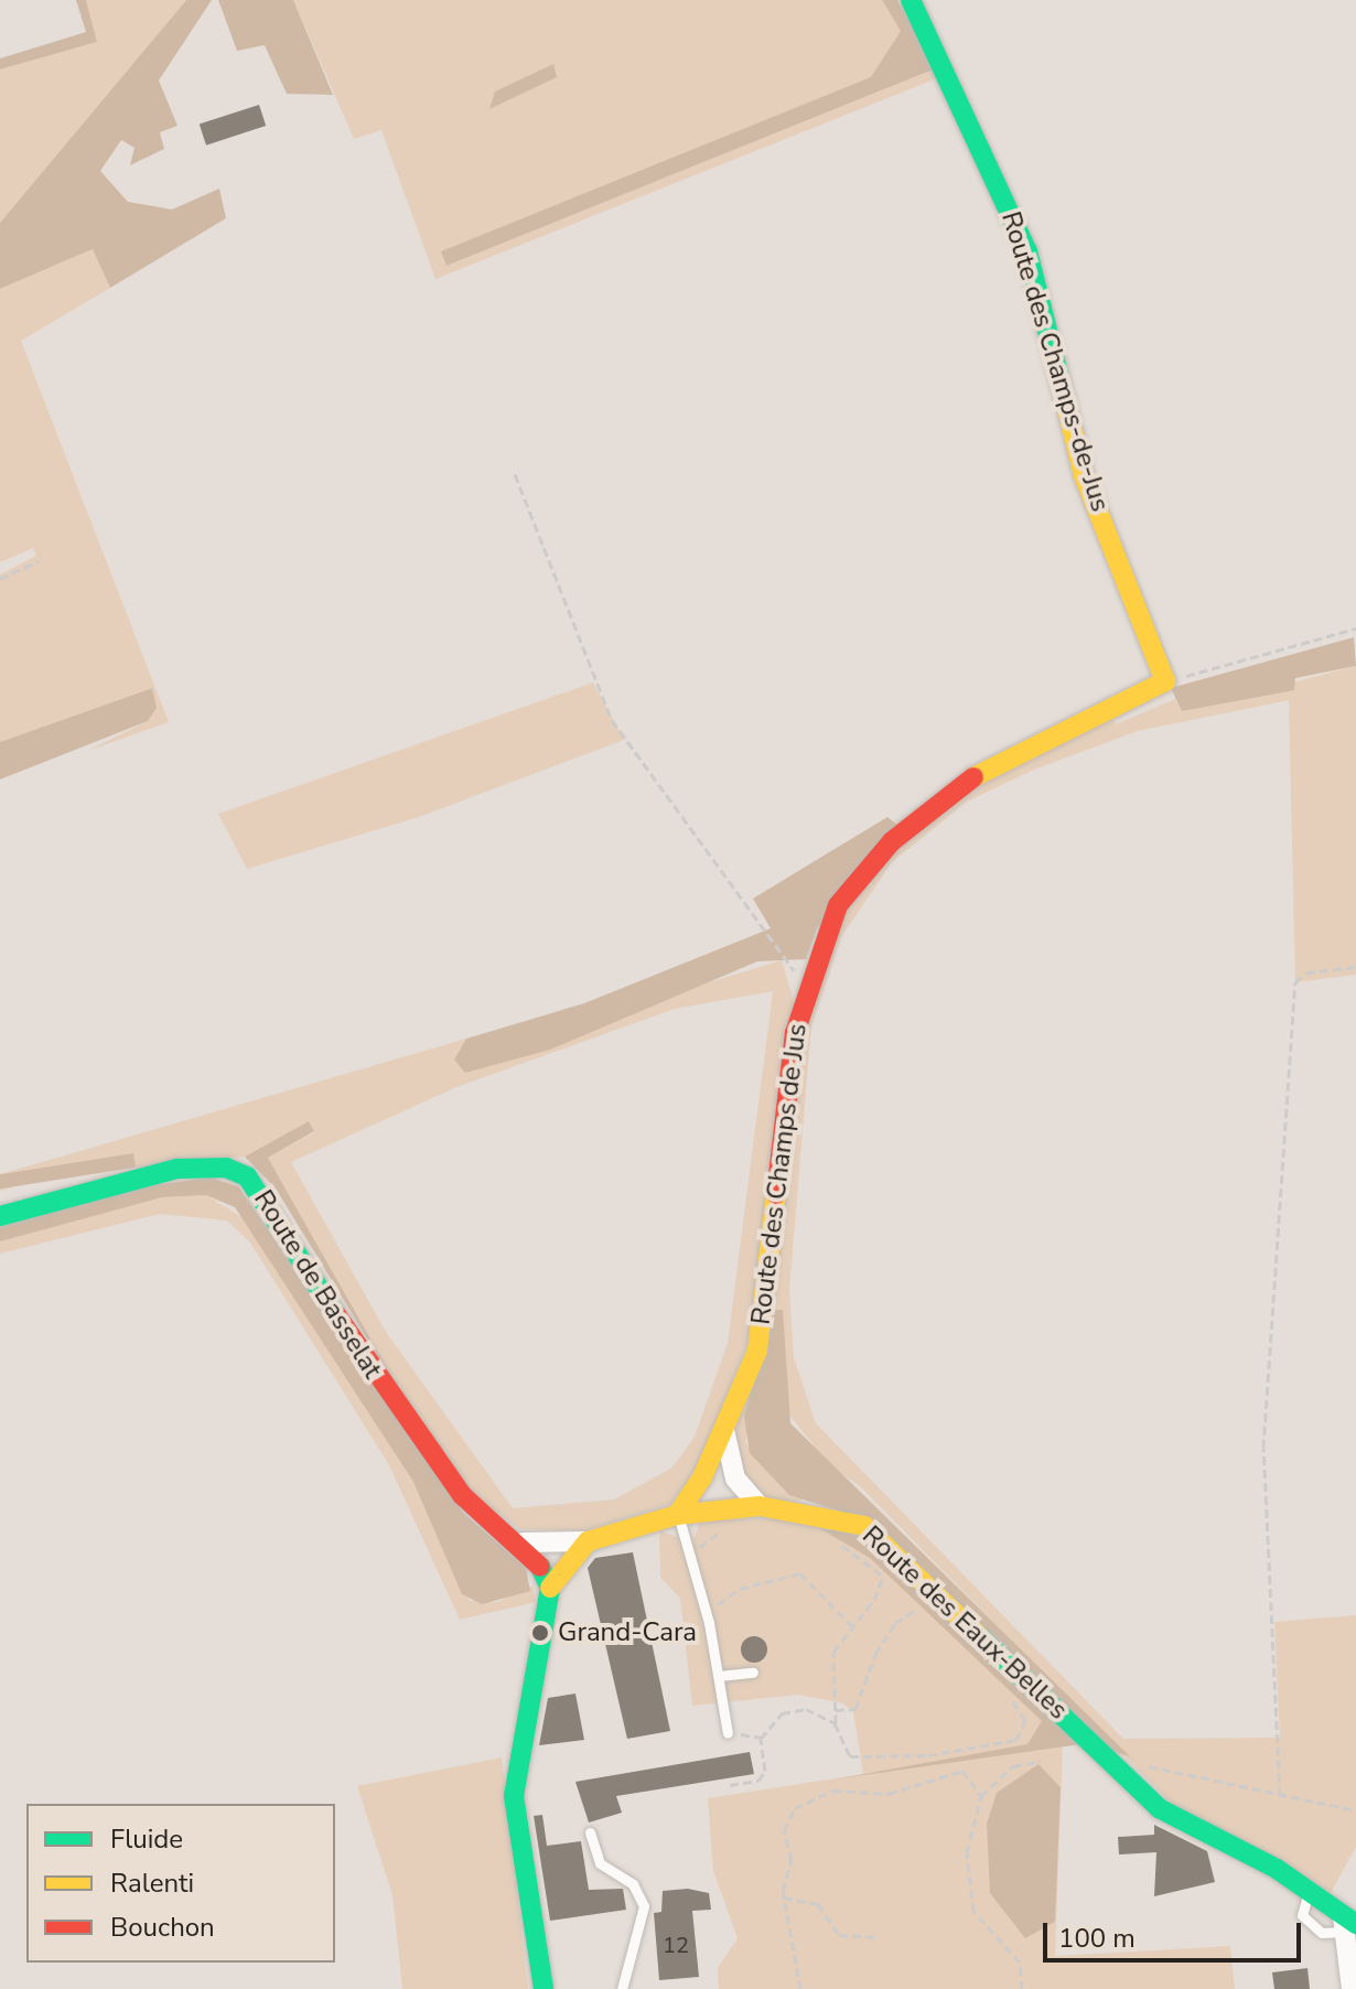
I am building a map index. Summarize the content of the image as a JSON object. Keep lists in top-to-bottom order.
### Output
{
  "streets": {
    "street": [
      "Route des Champs-de-Jus",
      "Route des Champs de Jus",
      "Route de Basselat",
      "Route des Eaux-Belles"
    ]
  },
  "crossings": [
    ["Route des Champs-de-Jus", "Route des Champs de Jus"],
    ["Route des Champs de Jus", "Route des Eaux-Belles"]
  ],
  "places": ["Grand-Cara"],
  "house_numbers": ["12"],
  "legend": ["Fluide", "Ralenti", "Bouchon"],
  "scale_bar": "100 m"
}
